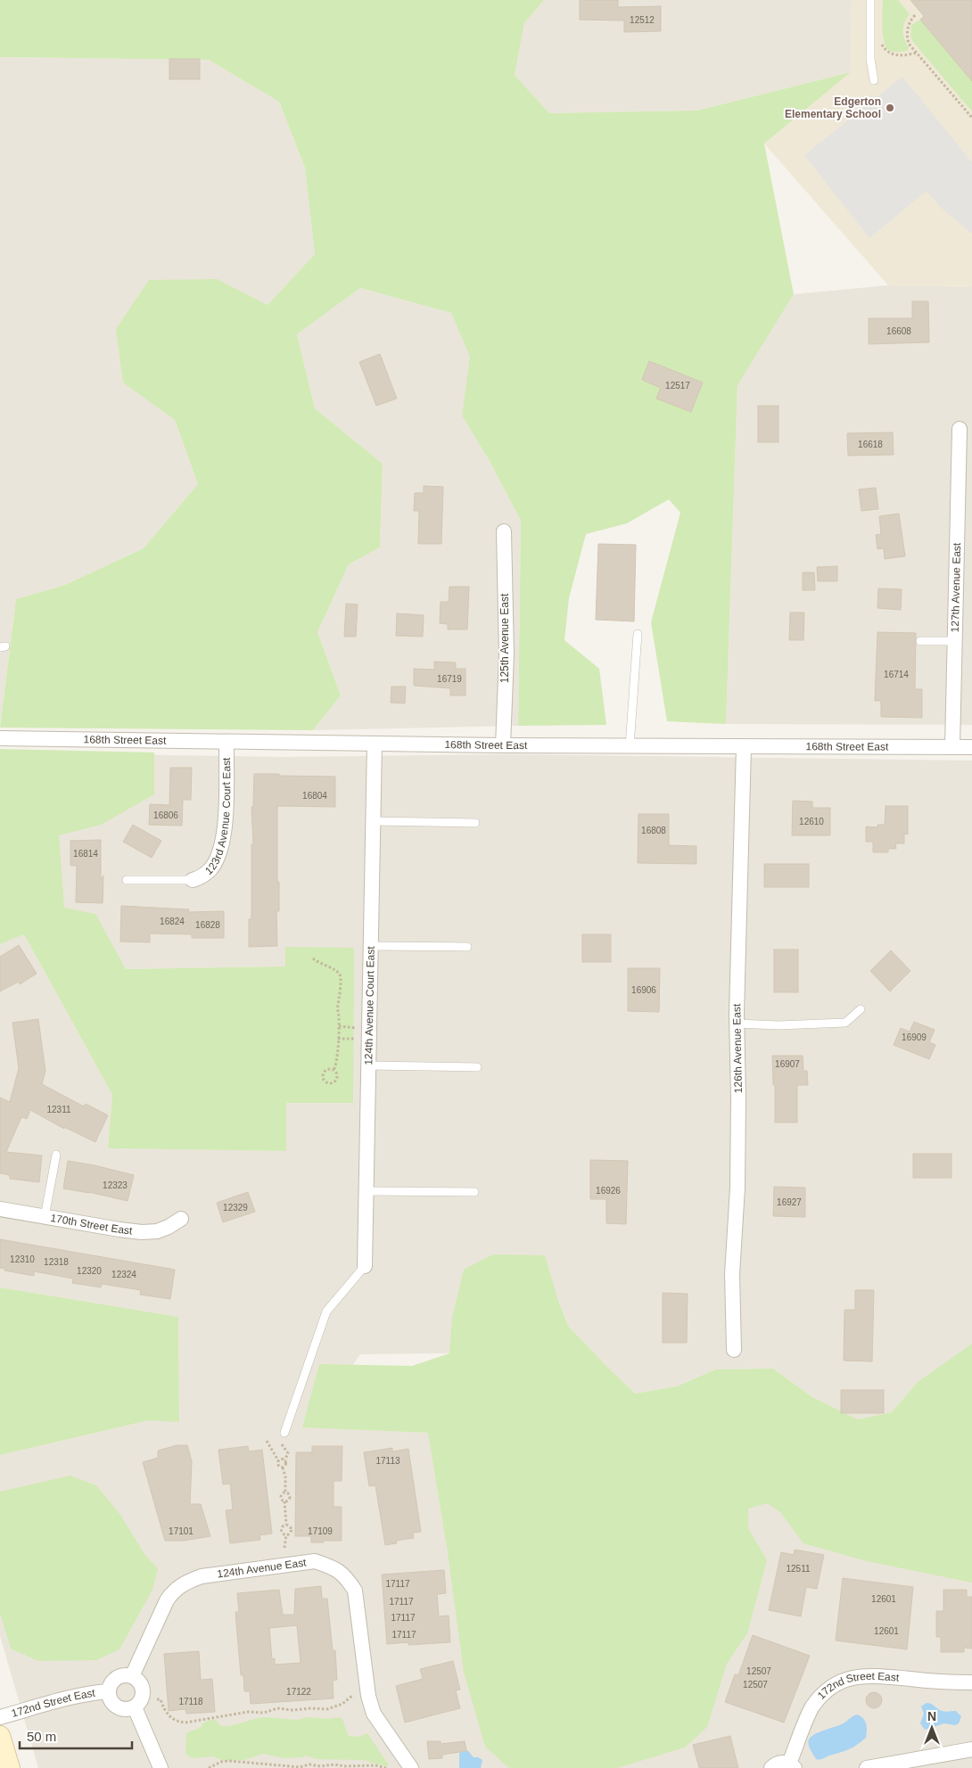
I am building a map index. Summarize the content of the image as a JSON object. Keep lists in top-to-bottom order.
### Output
{
  "streets": {
    "street": [
      "127th Avenue East",
      "125th Avenue East",
      "168th Street East",
      "123rd Avenue Court East",
      "124th Avenue Court East",
      "126th Avenue East",
      "170th Street East",
      "124th Avenue East",
      "172nd Street East"
    ]
  },
  "crossings": [
    ["127th Avenue East", "168th Street East"],
    ["125th Avenue East", "168th Street East"],
    ["168th Street East", "123rd Avenue Court East"],
    ["168th Street East", "124th Avenue Court East"],
    ["168th Street East", "126th Avenue East"],
    ["124th Avenue East", "172nd Street East"]
  ],
  "places": ["Edgerton Elementary School"],
  "house_numbers": [
    "12512",
    "16608",
    "12517",
    "16618",
    "16714",
    "16719",
    "16804",
    "16806",
    "12610",
    "16808",
    "16814",
    "16824",
    "16828",
    "16906",
    "16909",
    "16907",
    "12311",
    "12323",
    "16926",
    "16927",
    "12329",
    "12310",
    "12318",
    "12320",
    "12324",
    "17113",
    "17101",
    "17109",
    "12511",
    "17117",
    "12601",
    "17117",
    "17117",
    "12601",
    "17117",
    "12507",
    "12507",
    "17122",
    "17118"
  ],
  "scale_bar": "50 m",
  "north": "top"
}
